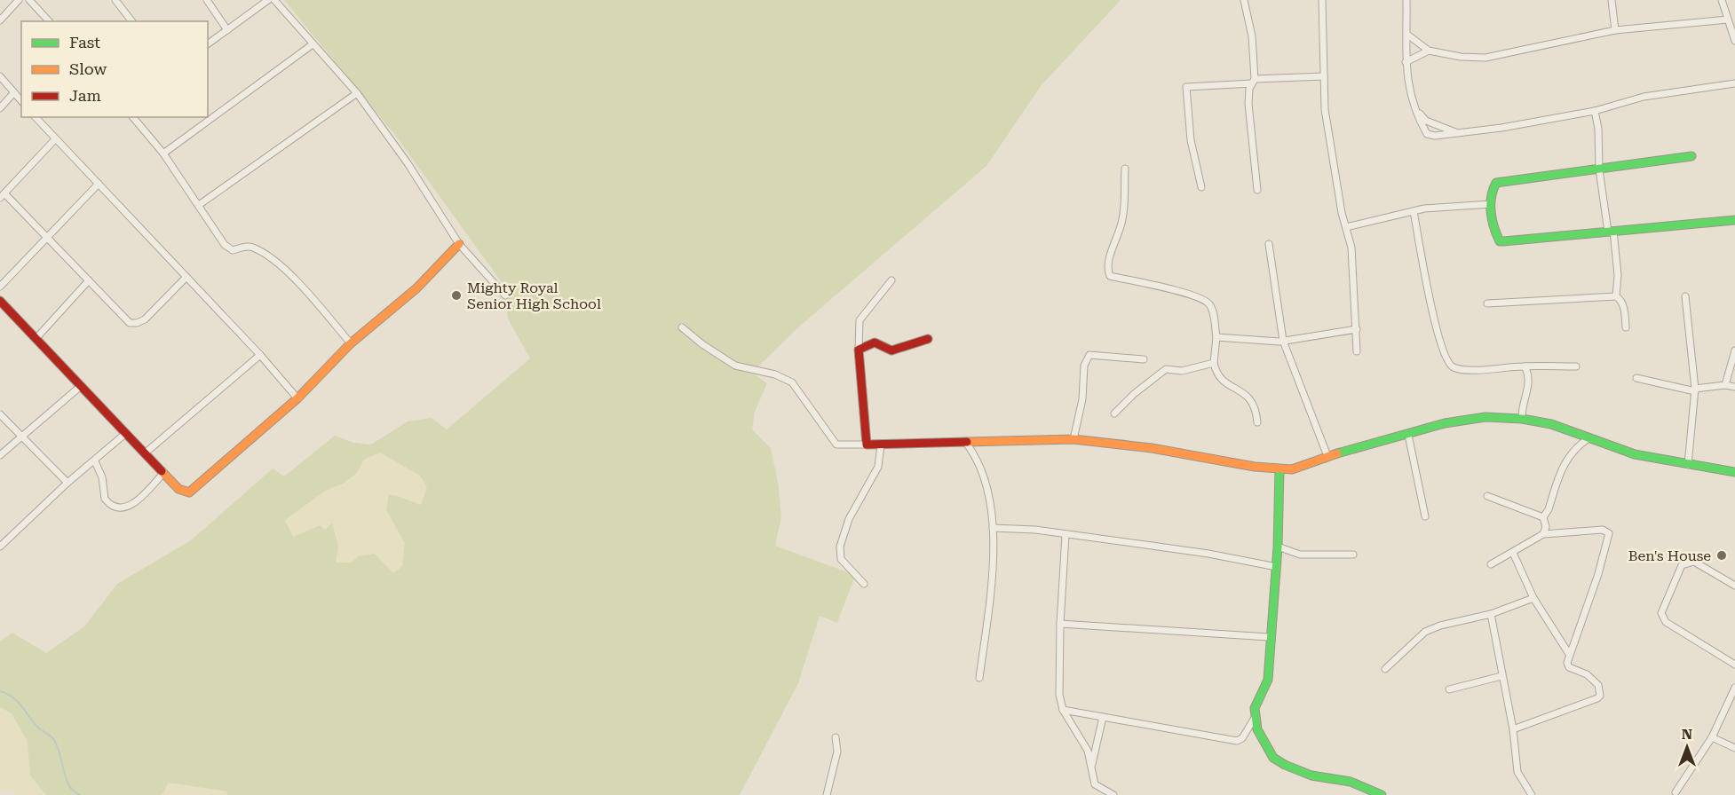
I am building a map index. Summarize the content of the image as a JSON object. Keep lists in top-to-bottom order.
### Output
{
  "places": ["Mighty Royal Senior High School", "Ben's House"],
  "legend": ["Fast", "Slow", "Jam"],
  "north": "top"
}
